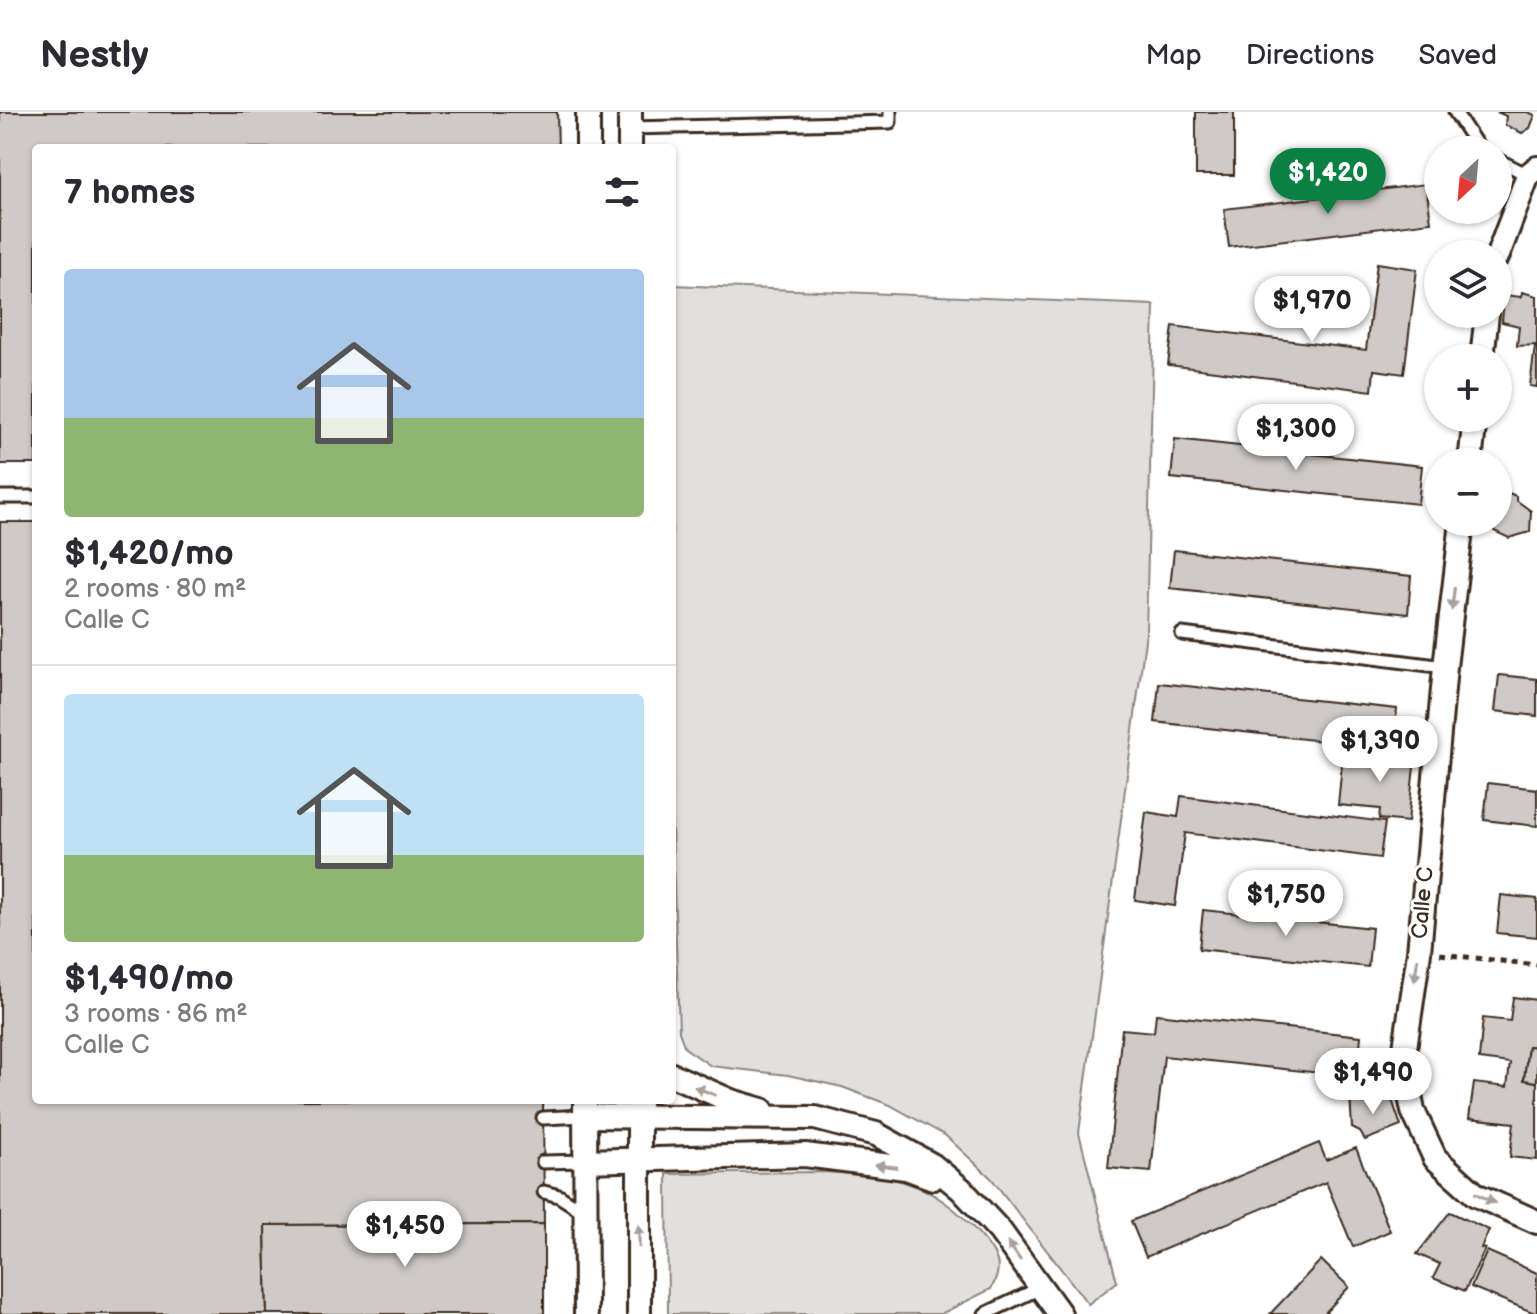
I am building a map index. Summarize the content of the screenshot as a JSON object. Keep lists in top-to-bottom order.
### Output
{
  "streets": {
    "street": ["Calle C"]
  },
  "one_way": ["Calle C"],
  "north": "bottom left",
  "page": {
    "header": "Nestly",
    "nav": ["Map", "Directions", "Saved"],
    "map_buttons": ["+", "−"],
    "heading": "7 homes",
    "price": [
      "$1,420",
      "$1,970",
      "$1,300",
      "$1,390",
      "$1,750",
      "$1,490",
      "$1,450"
    ],
    "list": [
      {
        "name": "$1,420/mo",
        "note": "2 rooms · 80 m² · Calle C"
      },
      {
        "name": "$1,490/mo",
        "note": "3 rooms · 86 m² · Calle C"
      }
    ]
  }
}
